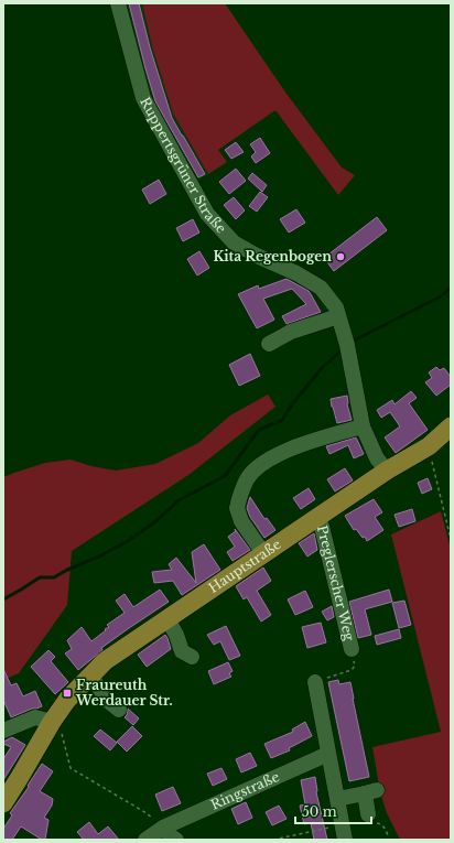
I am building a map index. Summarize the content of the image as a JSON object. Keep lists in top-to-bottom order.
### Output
{
  "streets": {
    "main road": ["Hauptstraße"],
    "street": ["Ruppertsgrüner Straße", "Preglerscher Weg", "Ringstraße"]
  },
  "crossings": [
    ["Ruppertsgrüner Straße", "Hauptstraße"],
    ["Hauptstraße", "Preglerscher Weg"]
  ],
  "places": {
    "other": ["Kita Regenbogen"],
    "transit": ["Fraureuth Werdauer Str."]
  },
  "scale_bar": "50 m"
}
